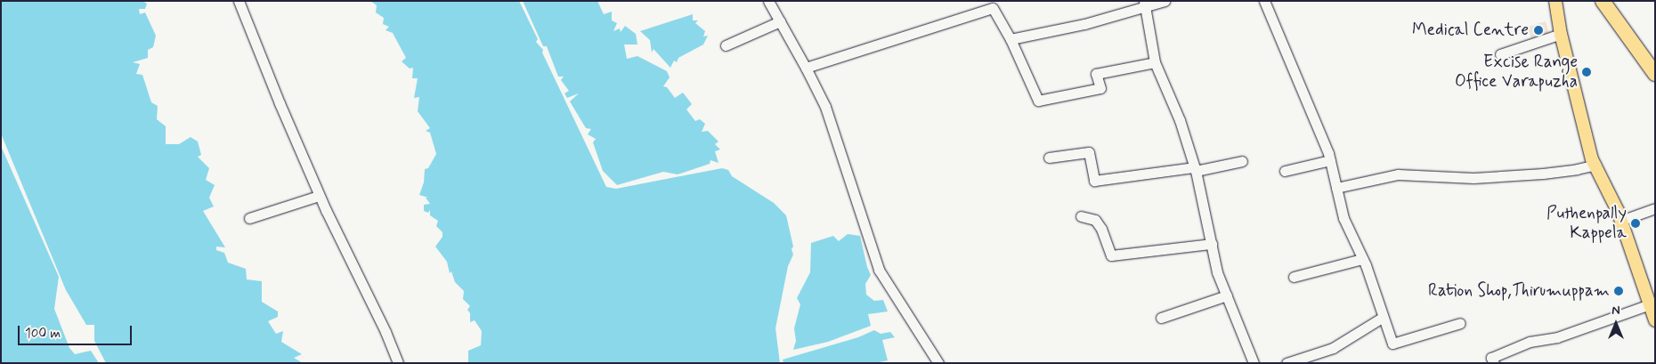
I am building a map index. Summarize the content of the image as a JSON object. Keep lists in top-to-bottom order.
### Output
{
  "places": [
    "Medical Centre",
    "Excise Range Office Varapuzha",
    "Puthenpally Kappela",
    "Ration Shop,Thirumuppam"
  ],
  "scale_bar": "100 m",
  "north": "top"
}
